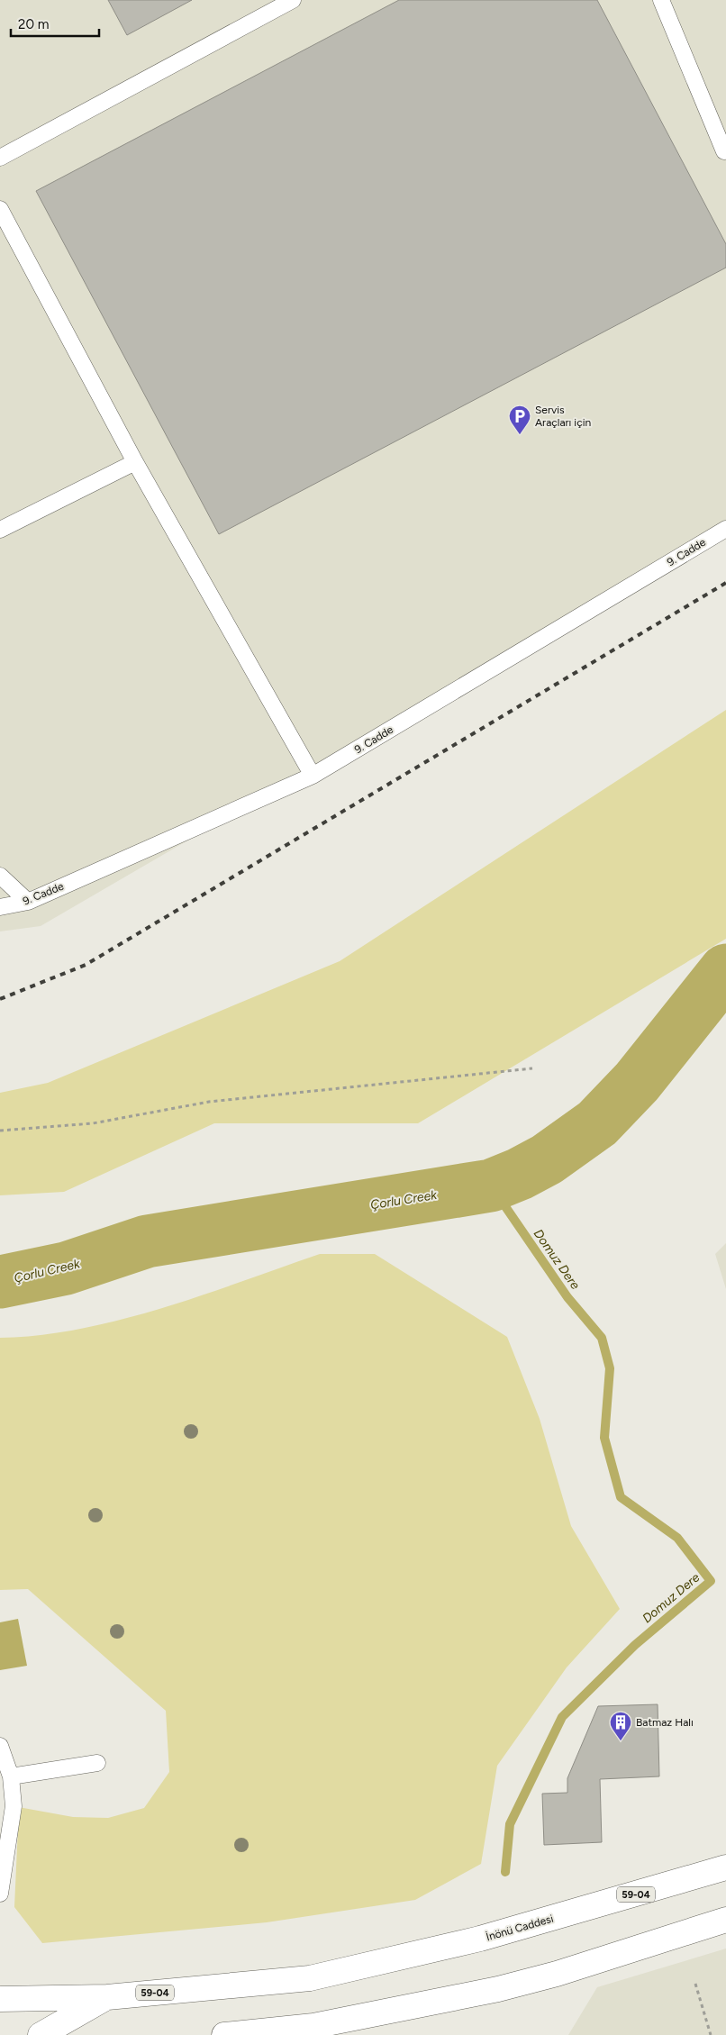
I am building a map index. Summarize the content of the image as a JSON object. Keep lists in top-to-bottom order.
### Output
{
  "streets": {
    "main road": ["59-04", "İnönü Caddesi"],
    "lane": ["9. Cadde"]
  },
  "crossings": [
    ["59-04", "İnönü Caddesi"]
  ],
  "water": ["Çorlu Creek", "Domuz Dere"],
  "places": {
    "parking": ["Servis Araçları için"],
    "building": ["Batmaz Halı"]
  },
  "scale_bar": "20 m"
}
